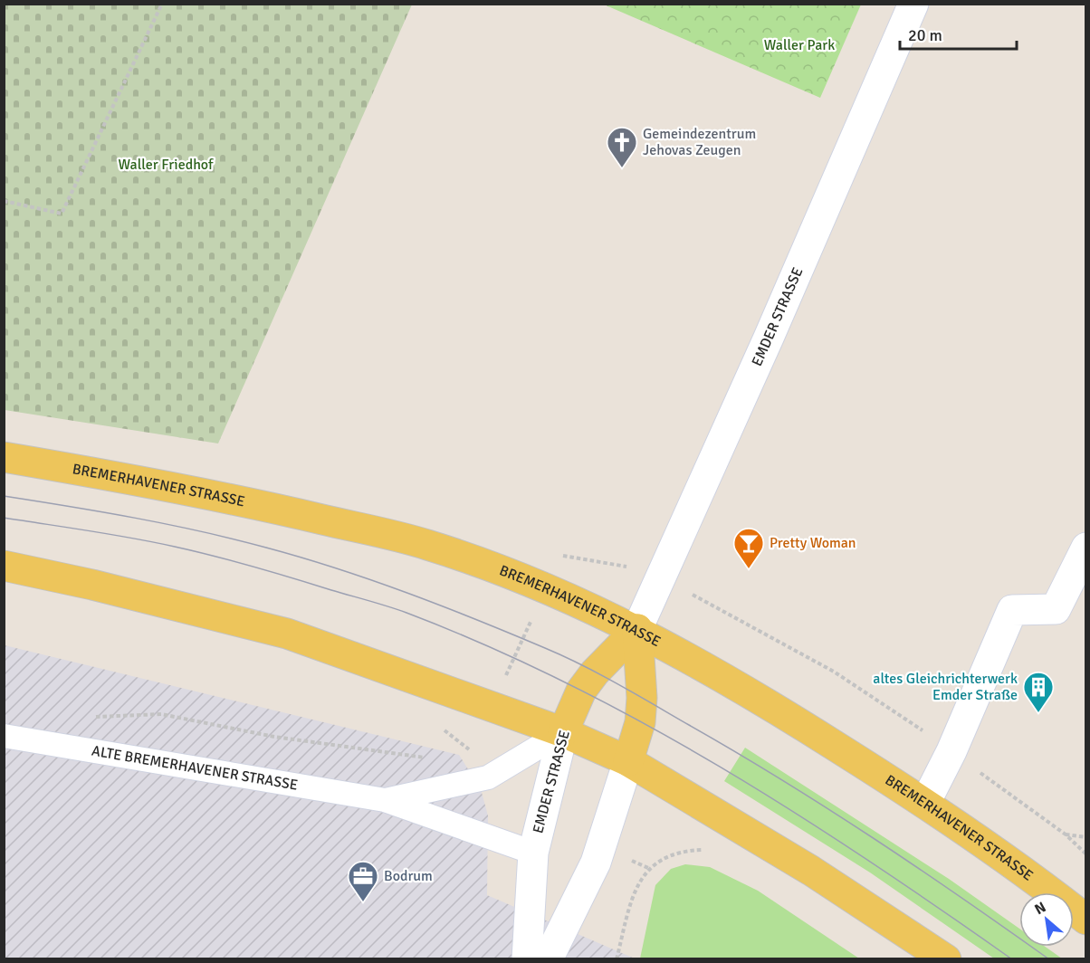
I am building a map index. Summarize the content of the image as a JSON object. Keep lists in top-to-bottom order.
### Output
{
  "streets": {
    "main road": ["EMDER STRASSE", "BREMERHAVENER STRASSE"],
    "lane": ["ALTE BREMERHAVENER STRASSE"]
  },
  "crossings": [
    ["EMDER STRASSE", "BREMERHAVENER STRASSE"],
    ["EMDER STRASSE", "ALTE BREMERHAVENER STRASSE"]
  ],
  "parks": ["Waller Park", "Waller Friedhof"],
  "places": {
    "church": ["Gemeindezentrum Jehovas Zeugen"],
    "bar": ["Pretty Woman"],
    "building": ["altes Gleichrichterwerk Emder Straße"],
    "office": ["Bodrum"]
  },
  "scale_bar": "20 m",
  "north": "top left"
}
